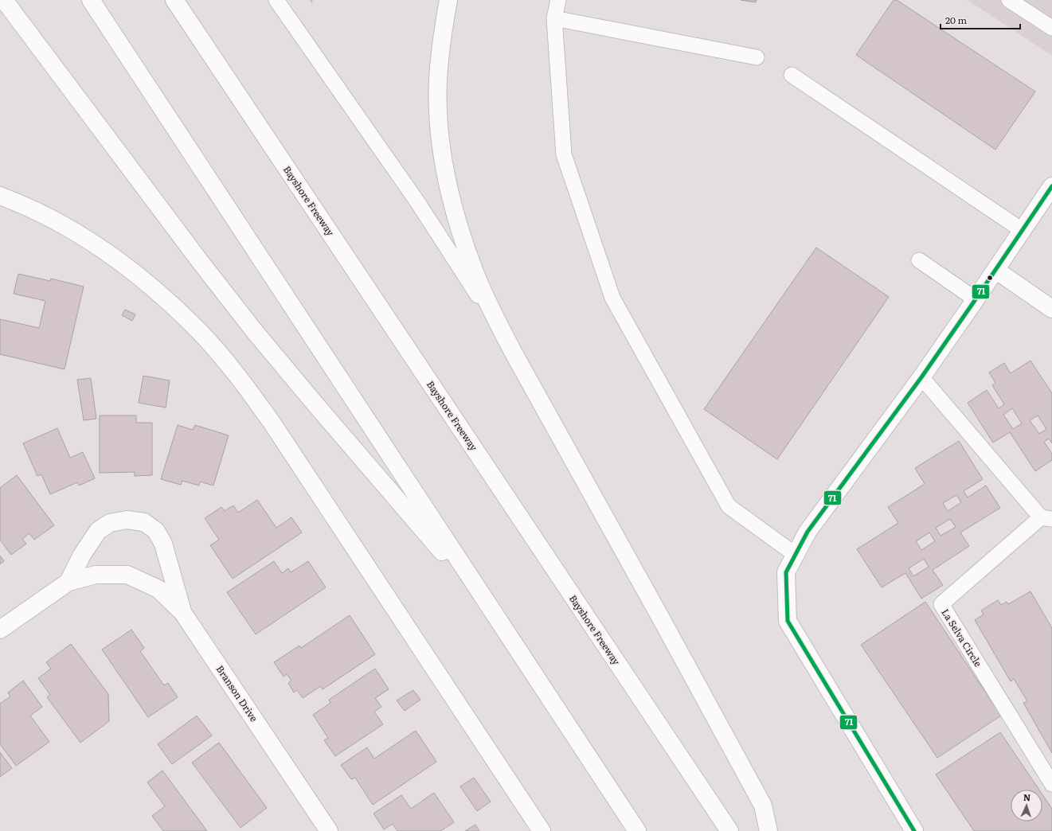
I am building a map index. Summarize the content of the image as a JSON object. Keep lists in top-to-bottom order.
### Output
{
  "streets": {
    "main road": ["Bayshore Freeway", "Branson Drive"],
    "lane": ["La Selva Circle"]
  },
  "lines": ["transit line 71"],
  "scale_bar": "20 m",
  "north": "top"
}
